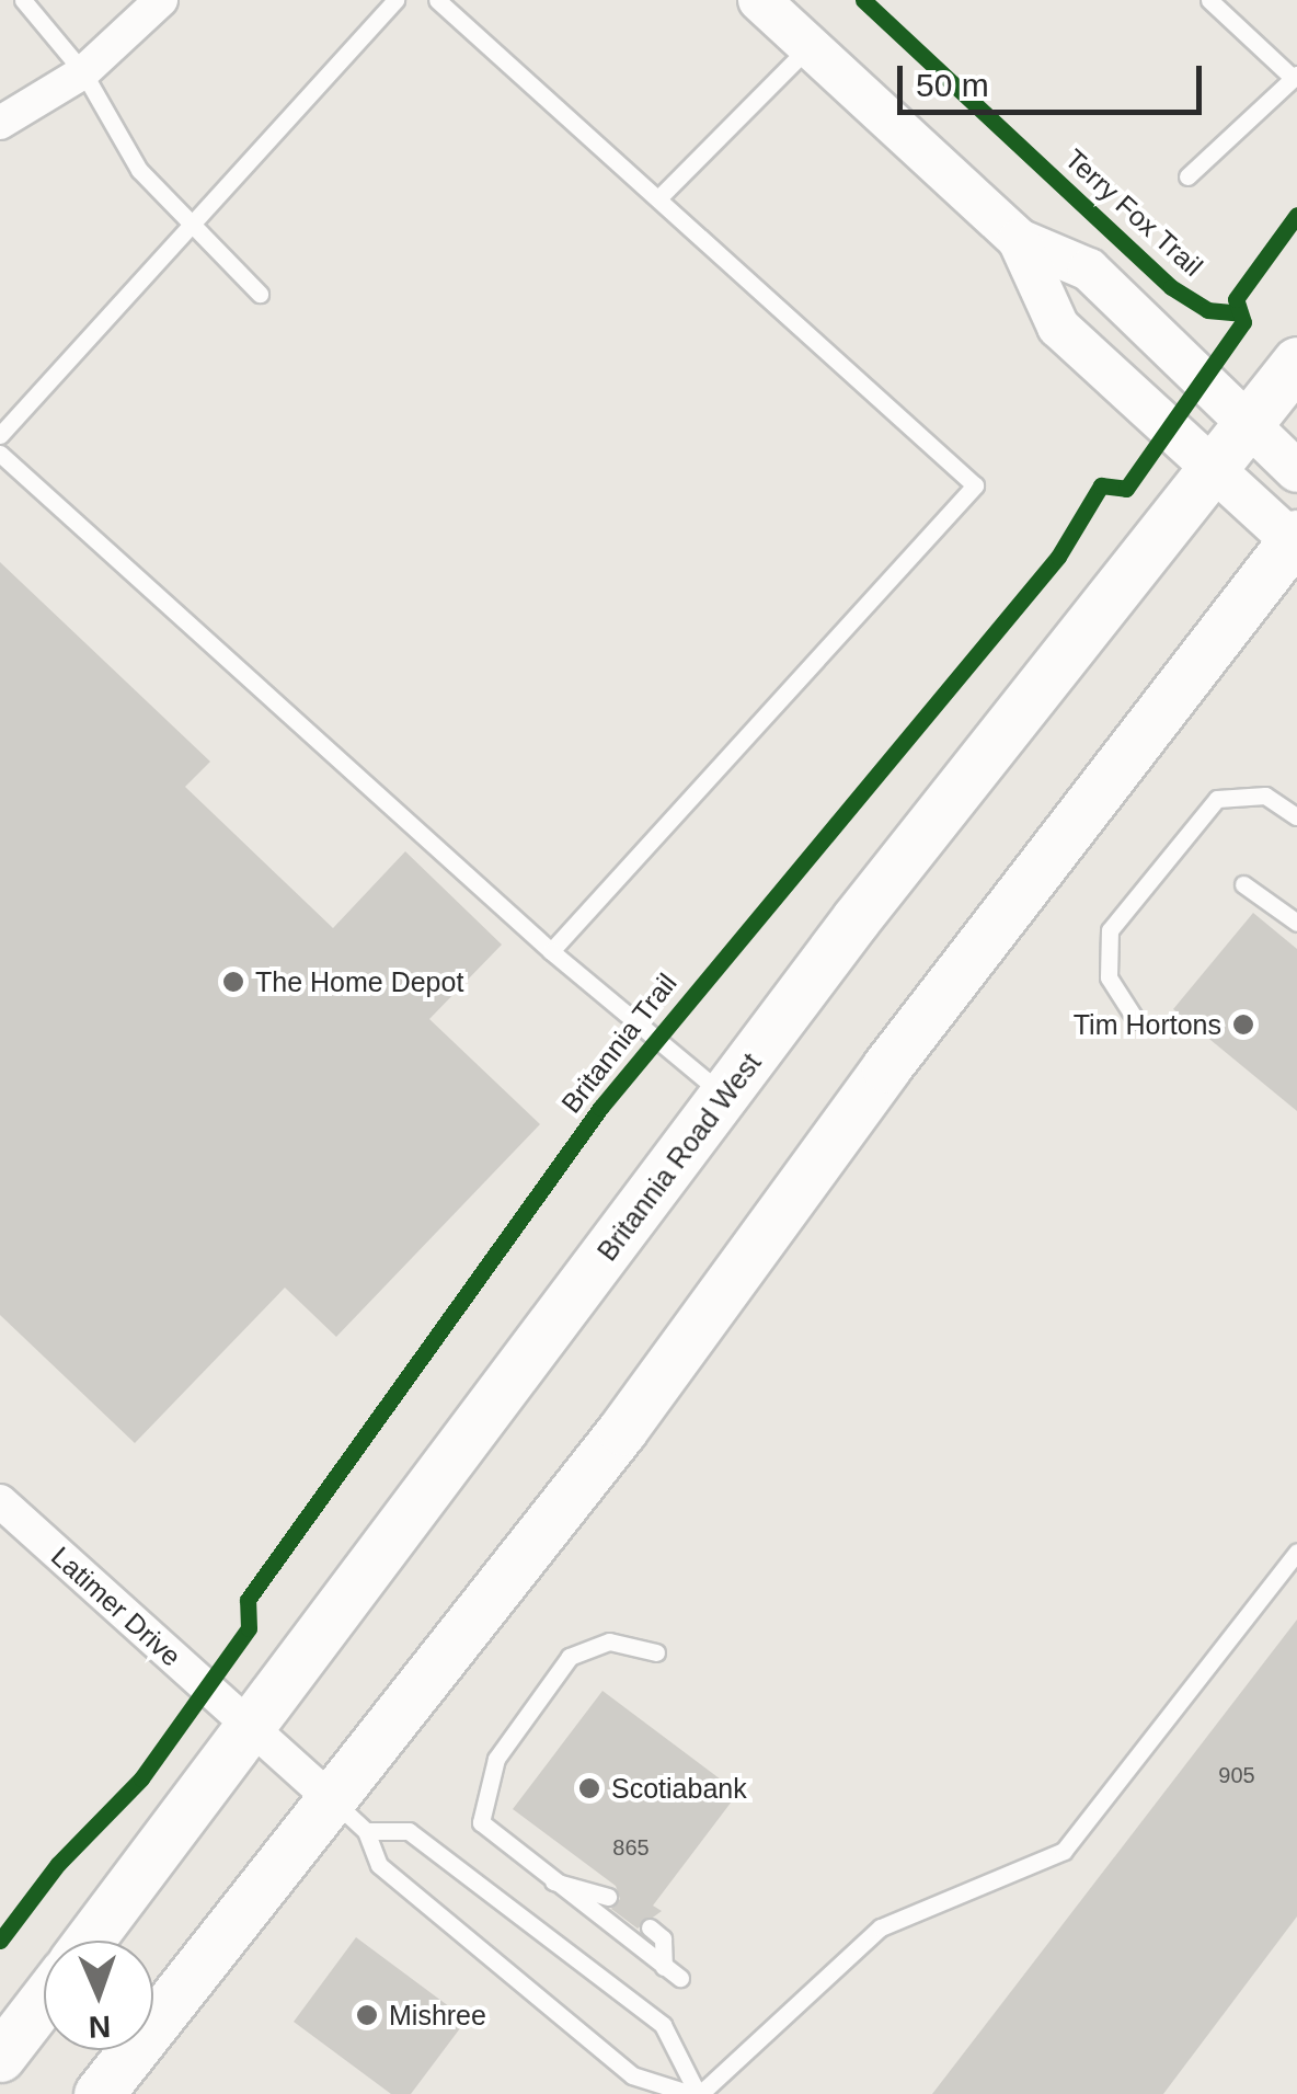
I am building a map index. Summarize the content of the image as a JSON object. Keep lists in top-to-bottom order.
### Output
{
  "streets": {
    "main road": ["Britannia Road West"],
    "street": ["Latimer Drive"],
    "cycle path": ["Terry Fox Trail", "Britannia Trail"]
  },
  "crossings": [
    ["Britannia Road West", "Latimer Drive"]
  ],
  "places": [
    "The Home Depot",
    "Tim Hortons",
    "Scotiabank",
    "Mishree"
  ],
  "house_numbers": ["905", "865"],
  "scale_bar": "50 m",
  "north": "bottom"
}
